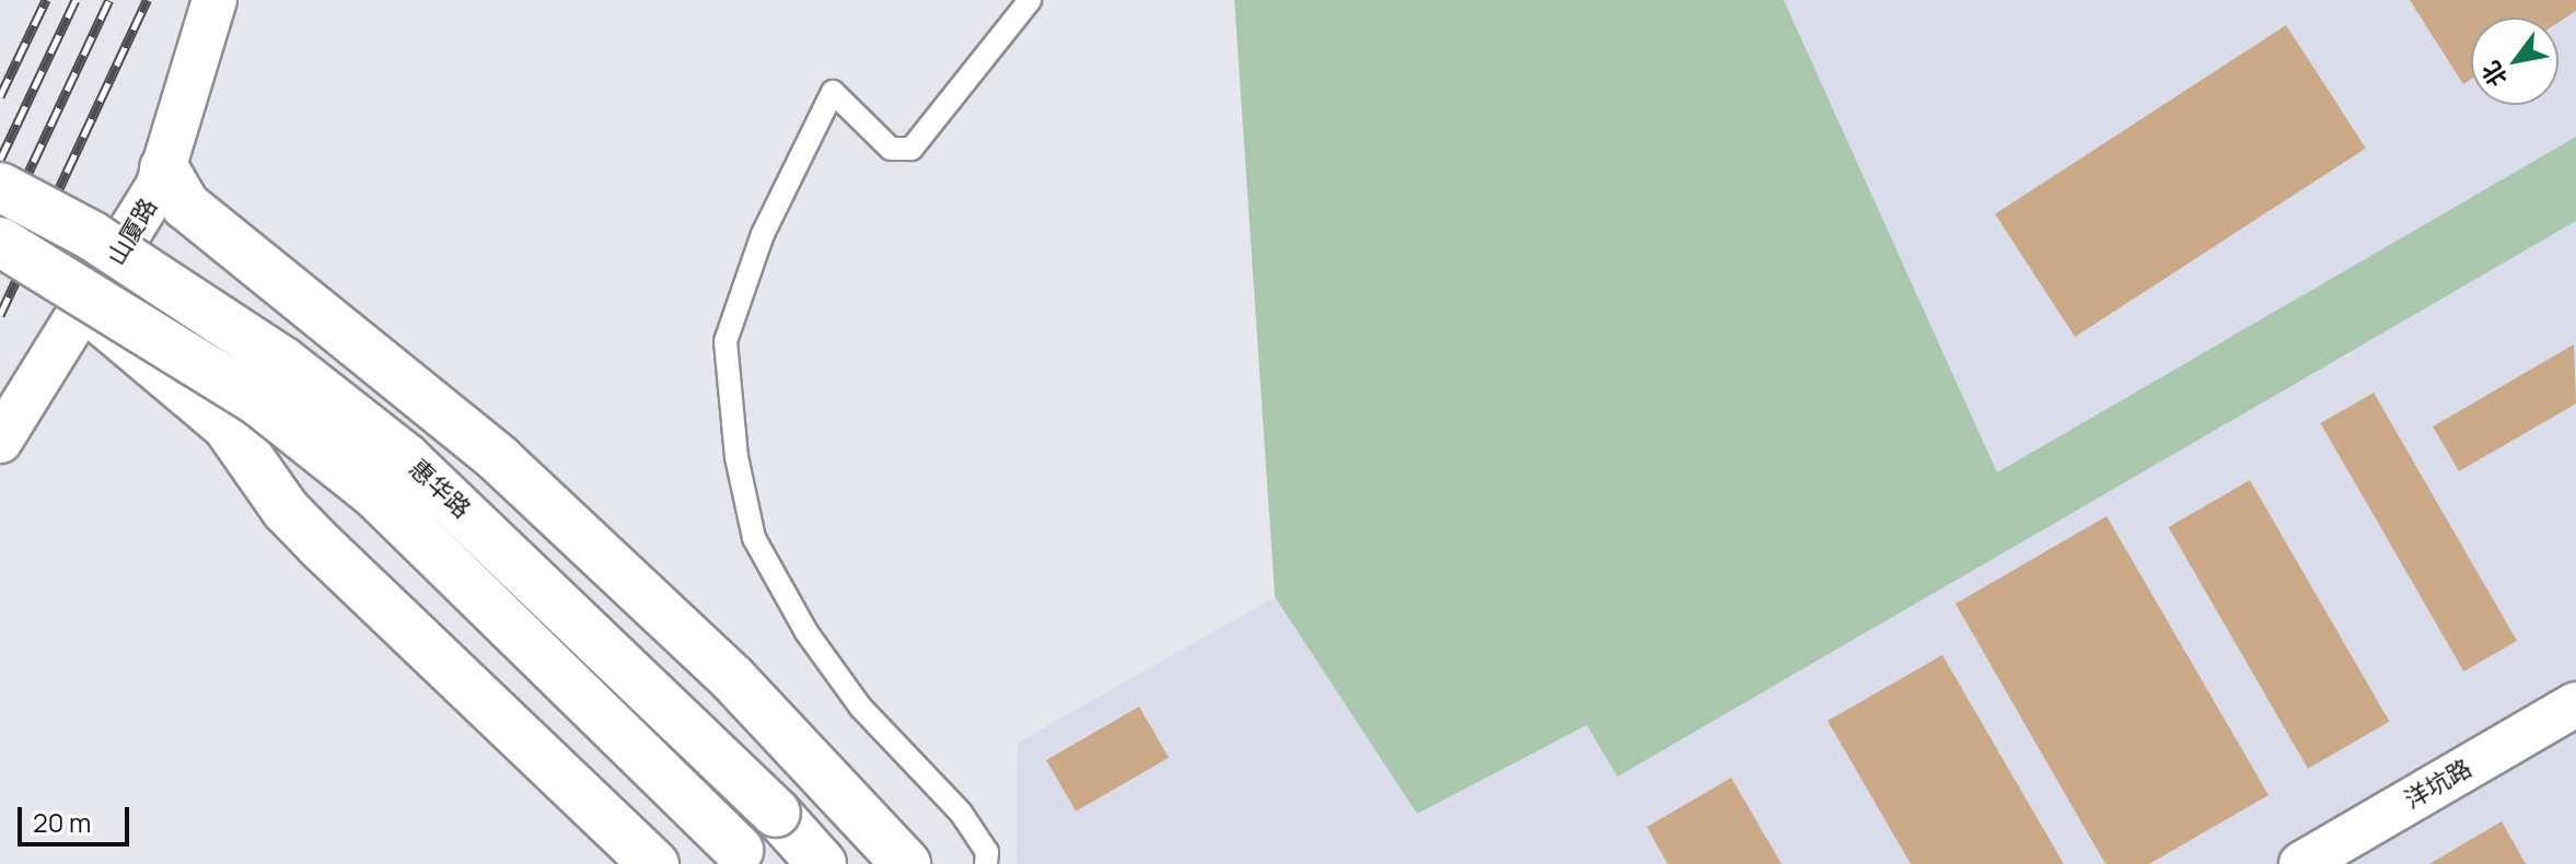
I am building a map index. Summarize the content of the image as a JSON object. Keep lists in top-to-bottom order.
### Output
{
  "streets": {
    "main road": ["惠华路"],
    "street": ["山厦路", "洋坑路"]
  },
  "scale_bar": "20 m",
  "north": "bottom left"
}
